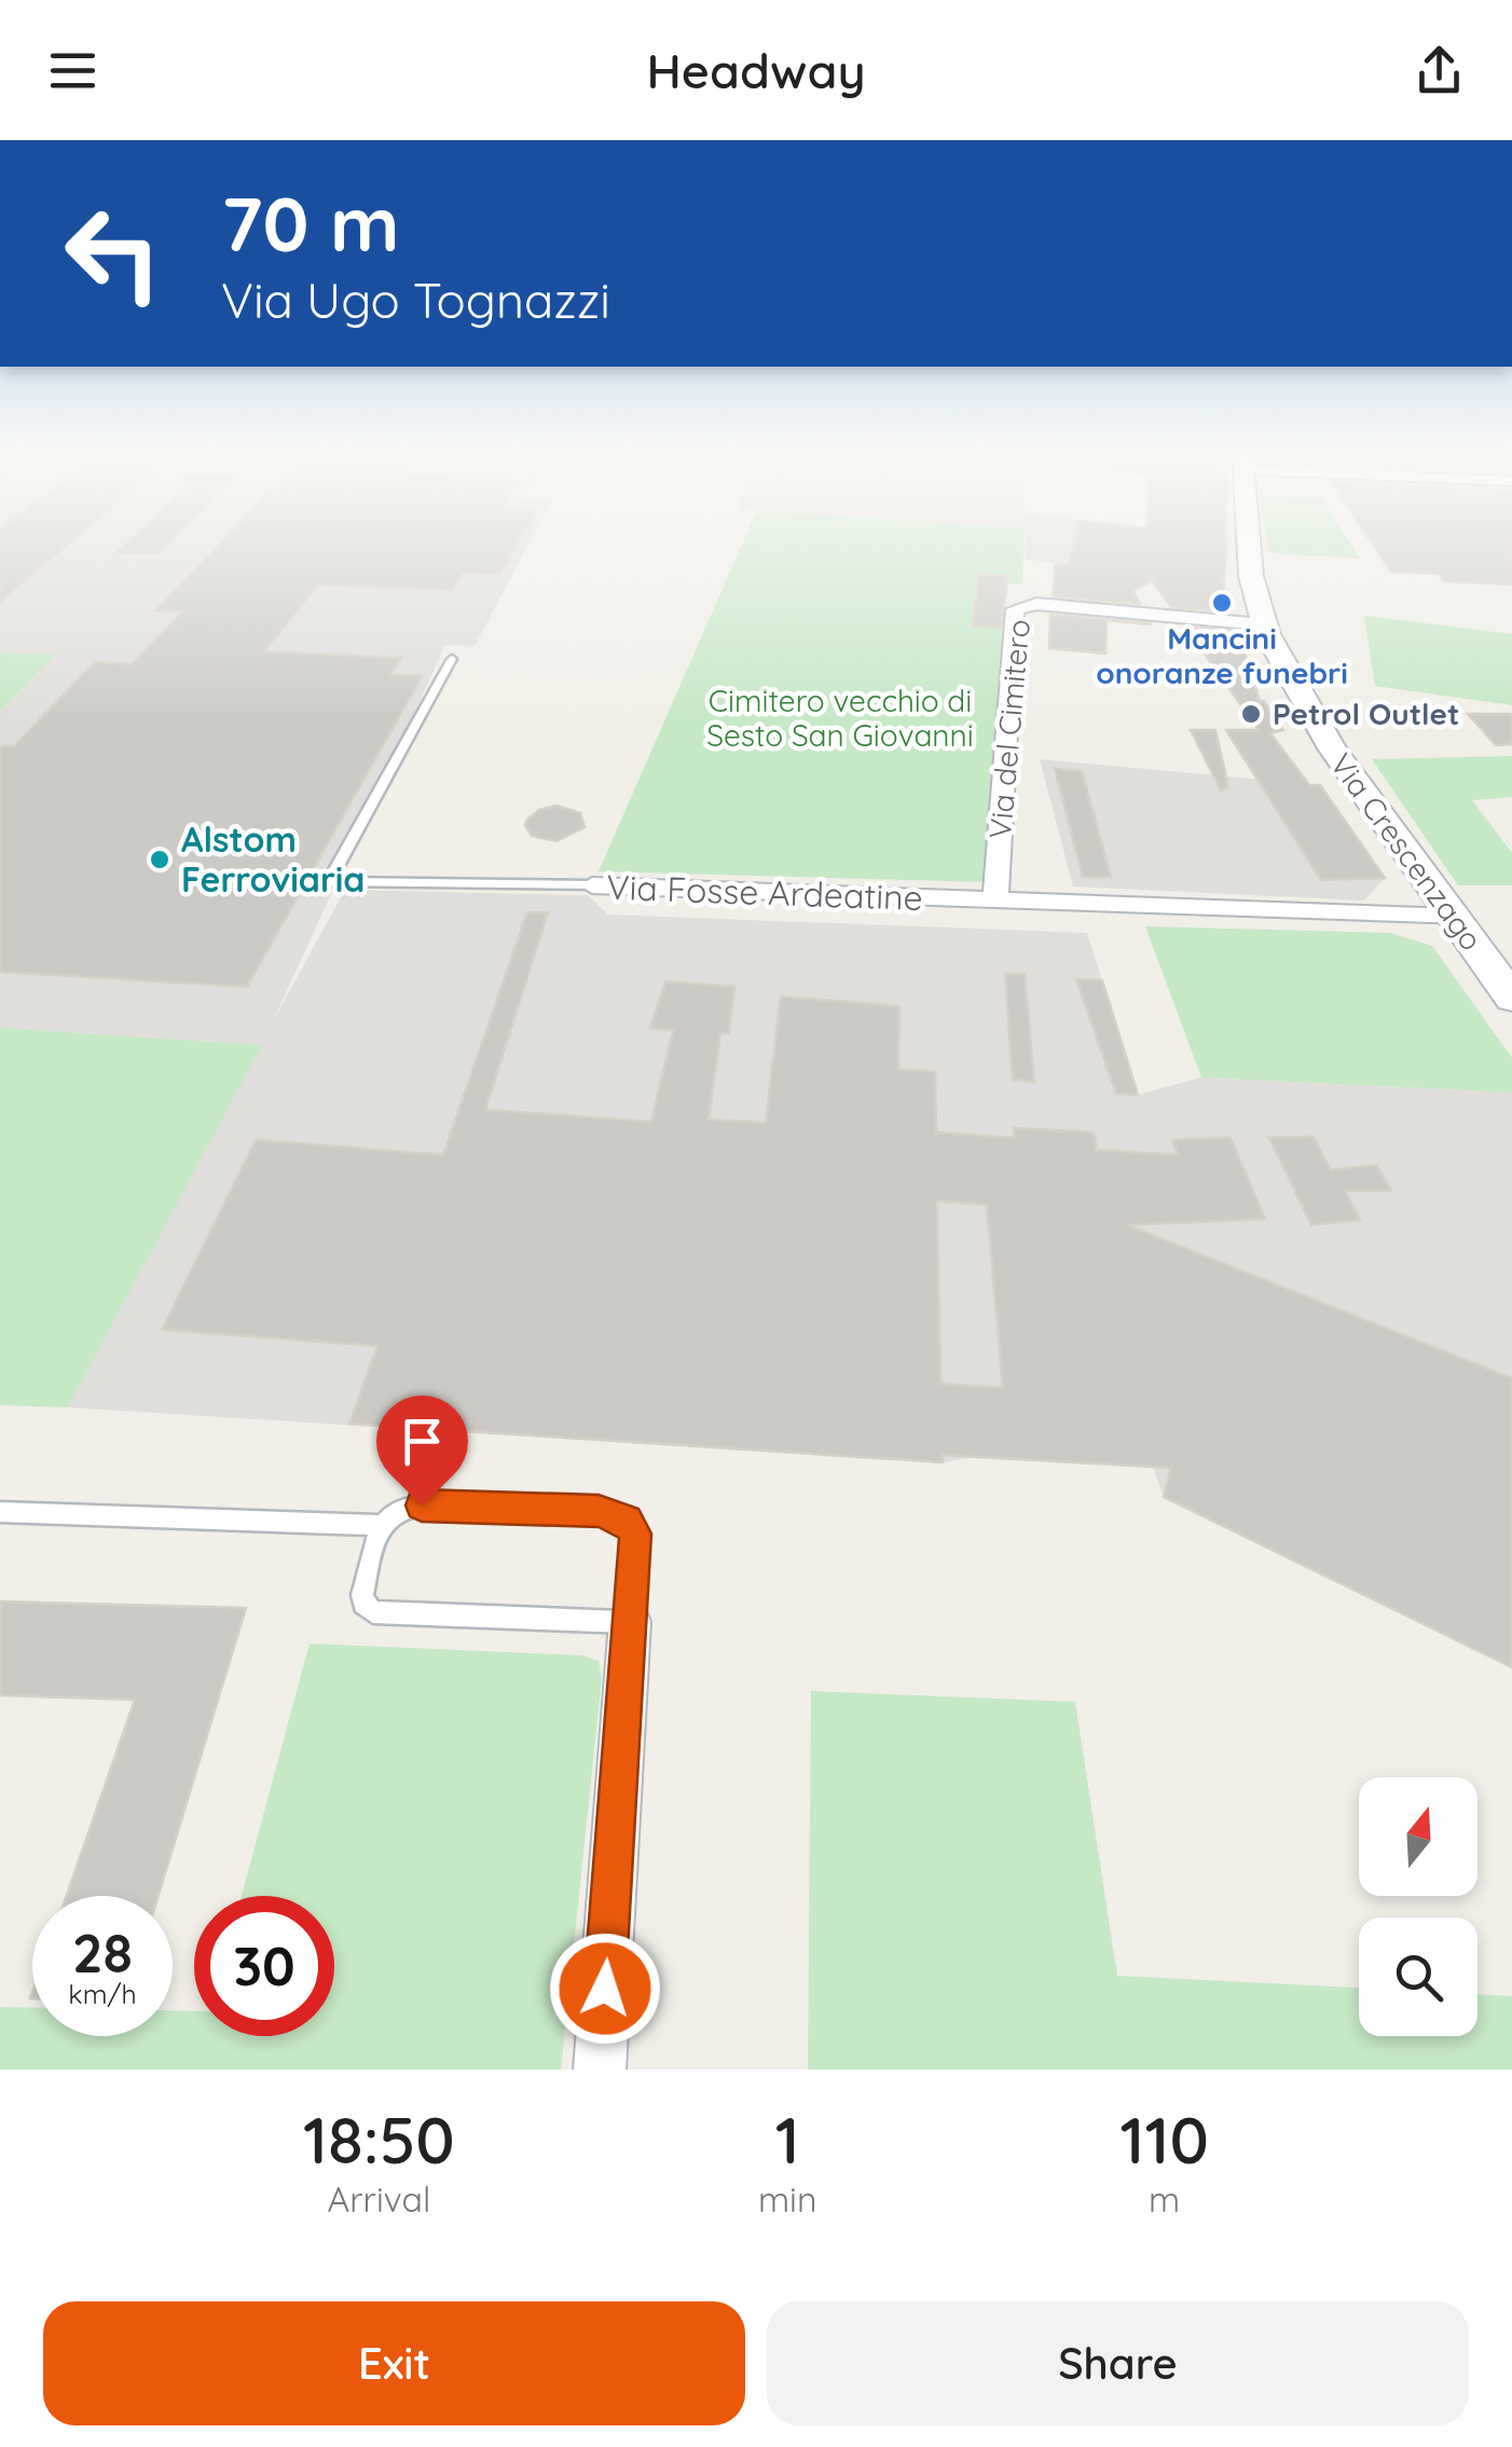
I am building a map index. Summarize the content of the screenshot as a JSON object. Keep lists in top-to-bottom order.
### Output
{
  "streets": {
    "street": ["Via del Cimitero", "Via Crescenzago", "Via Fosse Ardeatine"]
  },
  "crossings": [
    ["Via del Cimitero", "Via Crescenzago"],
    ["Via del Cimitero", "Via Fosse Ardeatine"],
    ["Via Crescenzago", "Via Fosse Ardeatine"]
  ],
  "parks": ["Cimitero vecchio di Sesto San Giovanni"],
  "places": ["Mancini onoranze funebri", "Petrol Outlet", "Alstom Ferroviaria"],
  "north": "top",
  "page": {
    "header": "Headway",
    "turn": ["70 m", "Via Ugo Tognazzi"],
    "speed": "28 km/h",
    "limit": "30",
    "eta": [
      "18:50",
      "Arrival",
      "1",
      "min",
      "110",
      "m"
    ],
    "buttons": ["Exit", "Share"]
  }
}
